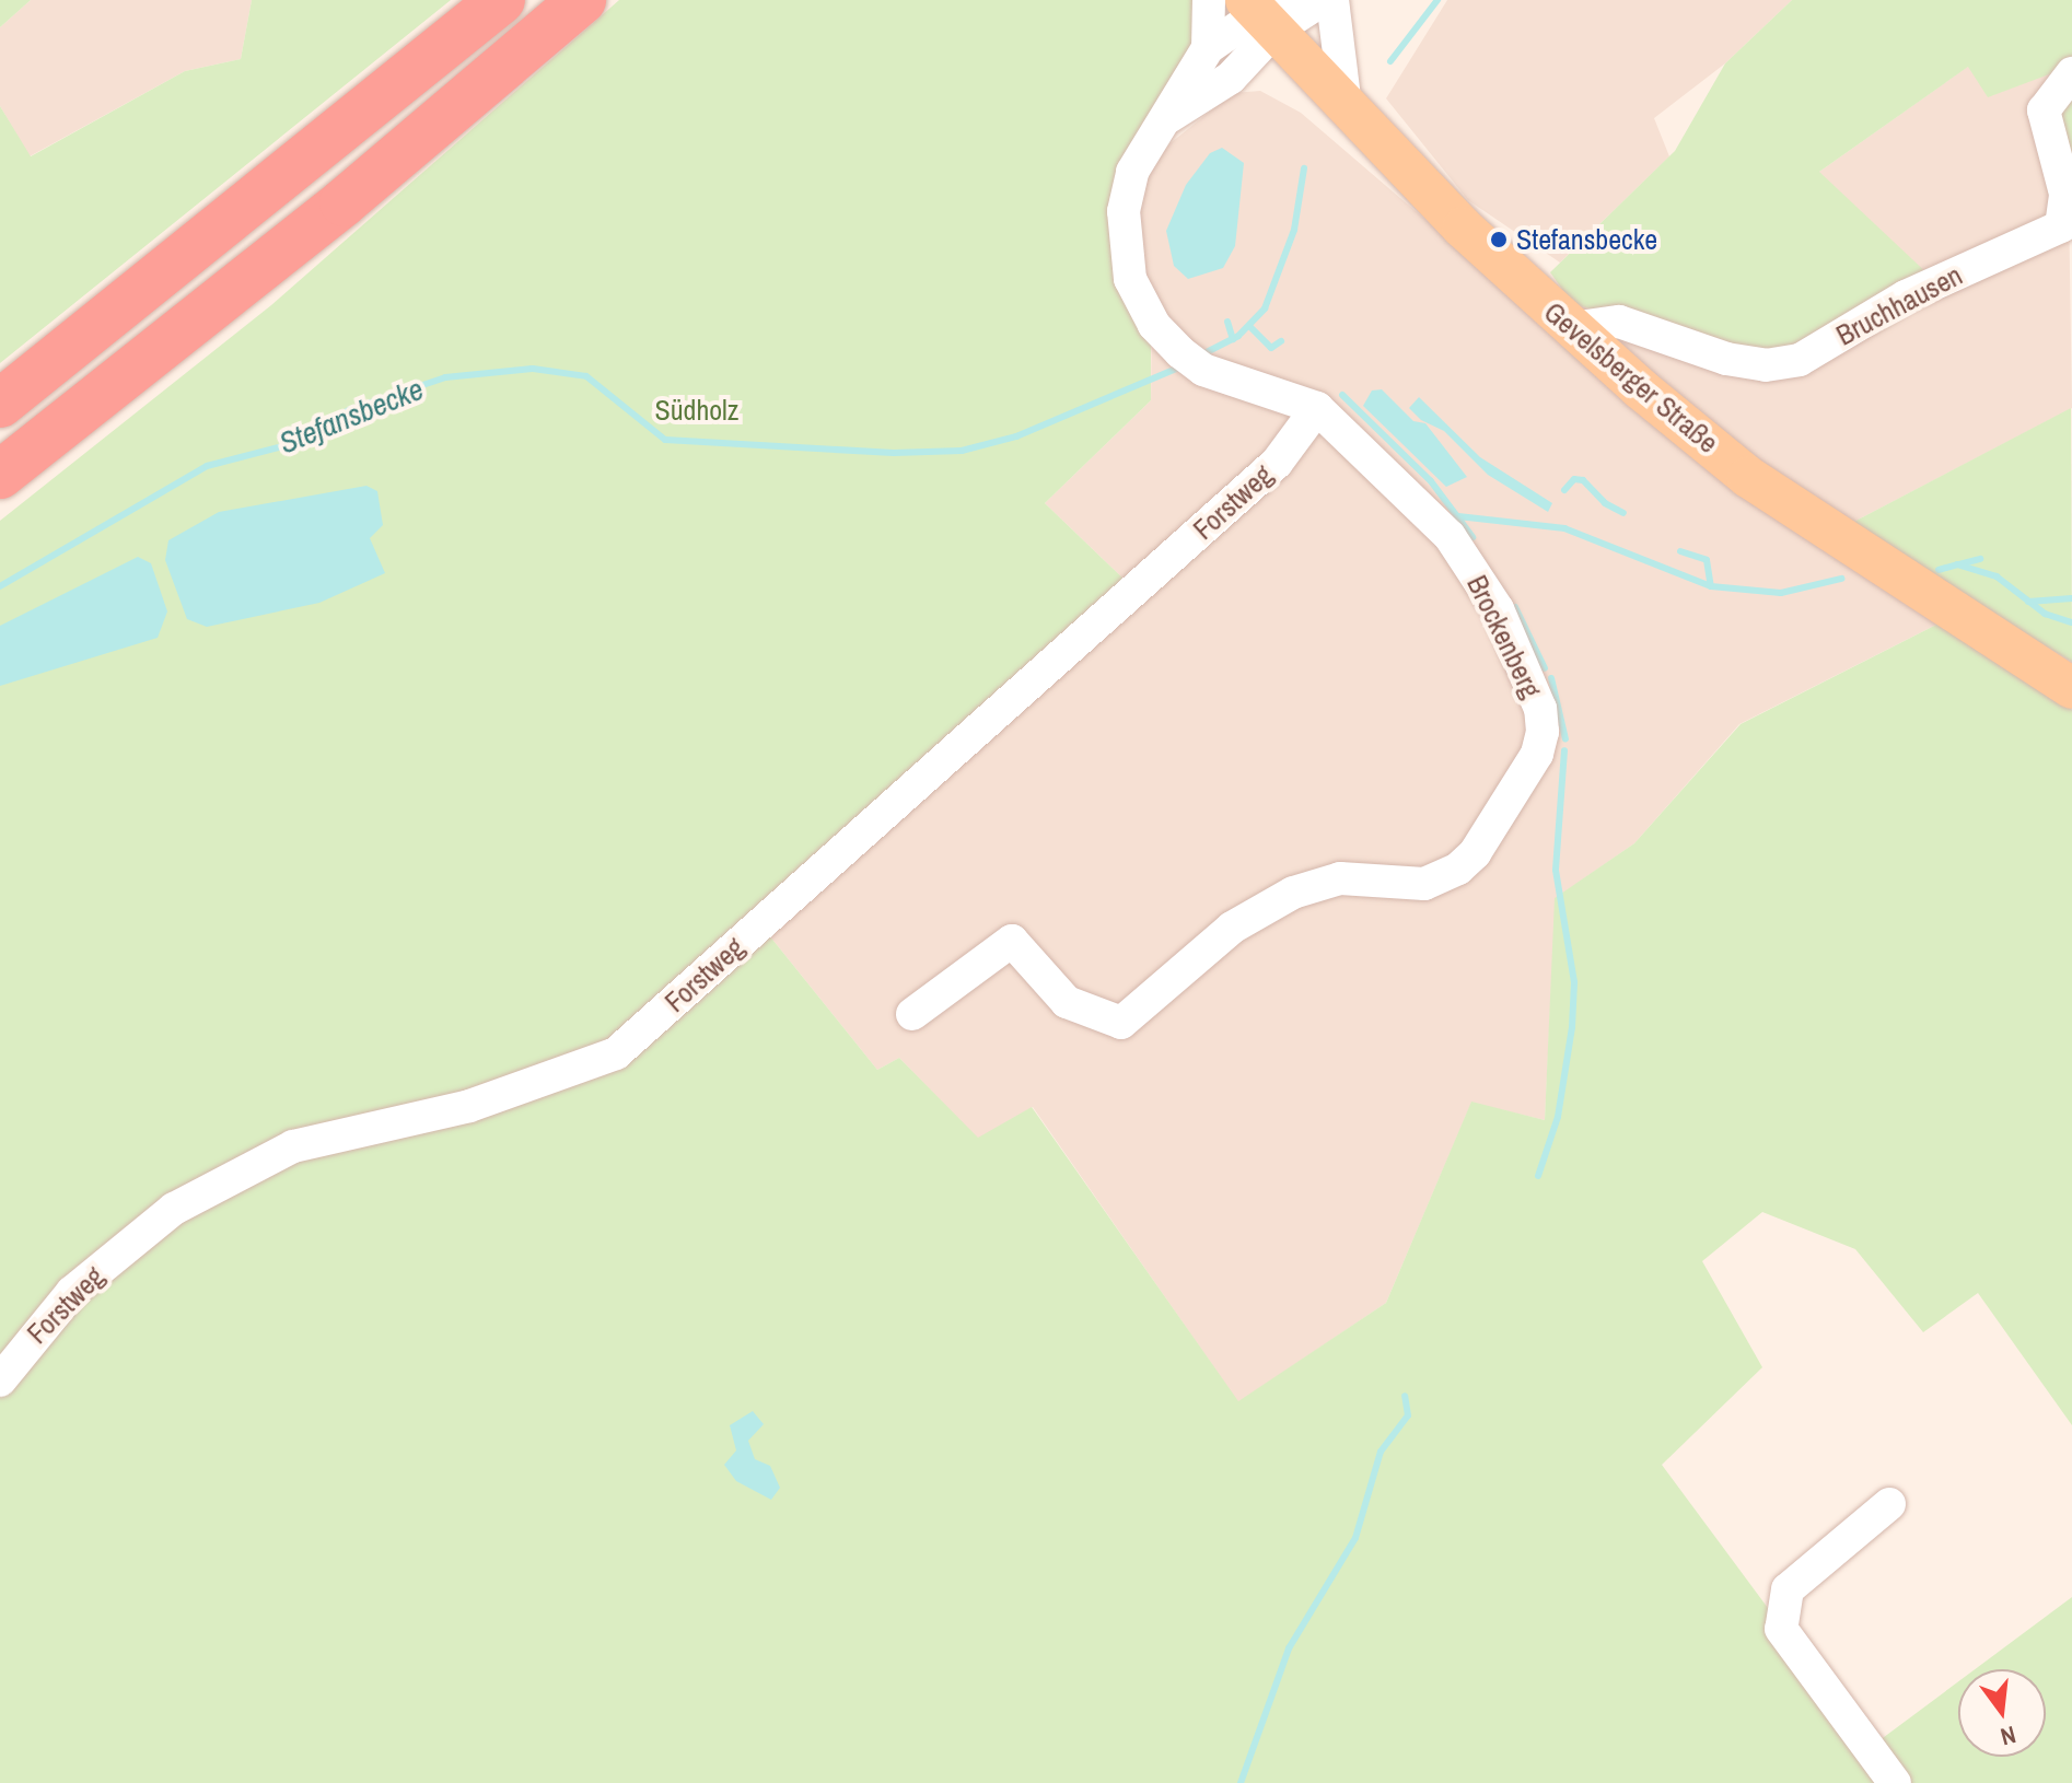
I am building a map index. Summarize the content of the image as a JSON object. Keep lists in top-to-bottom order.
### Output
{
  "streets": {
    "main road": ["Gevelsberger Straße"],
    "street": ["Bruchhausen", "Forstweg", "Brockenberg"]
  },
  "crossings": [
    ["Bruchhausen", "Gevelsberger Straße"],
    ["Gevelsberger Straße", "Brockenberg"],
    ["Forstweg", "Brockenberg"]
  ],
  "water": ["Stefansbecke"],
  "parks": ["Südholz"],
  "places": ["Stefansbecke"],
  "north": "bottom"
}
